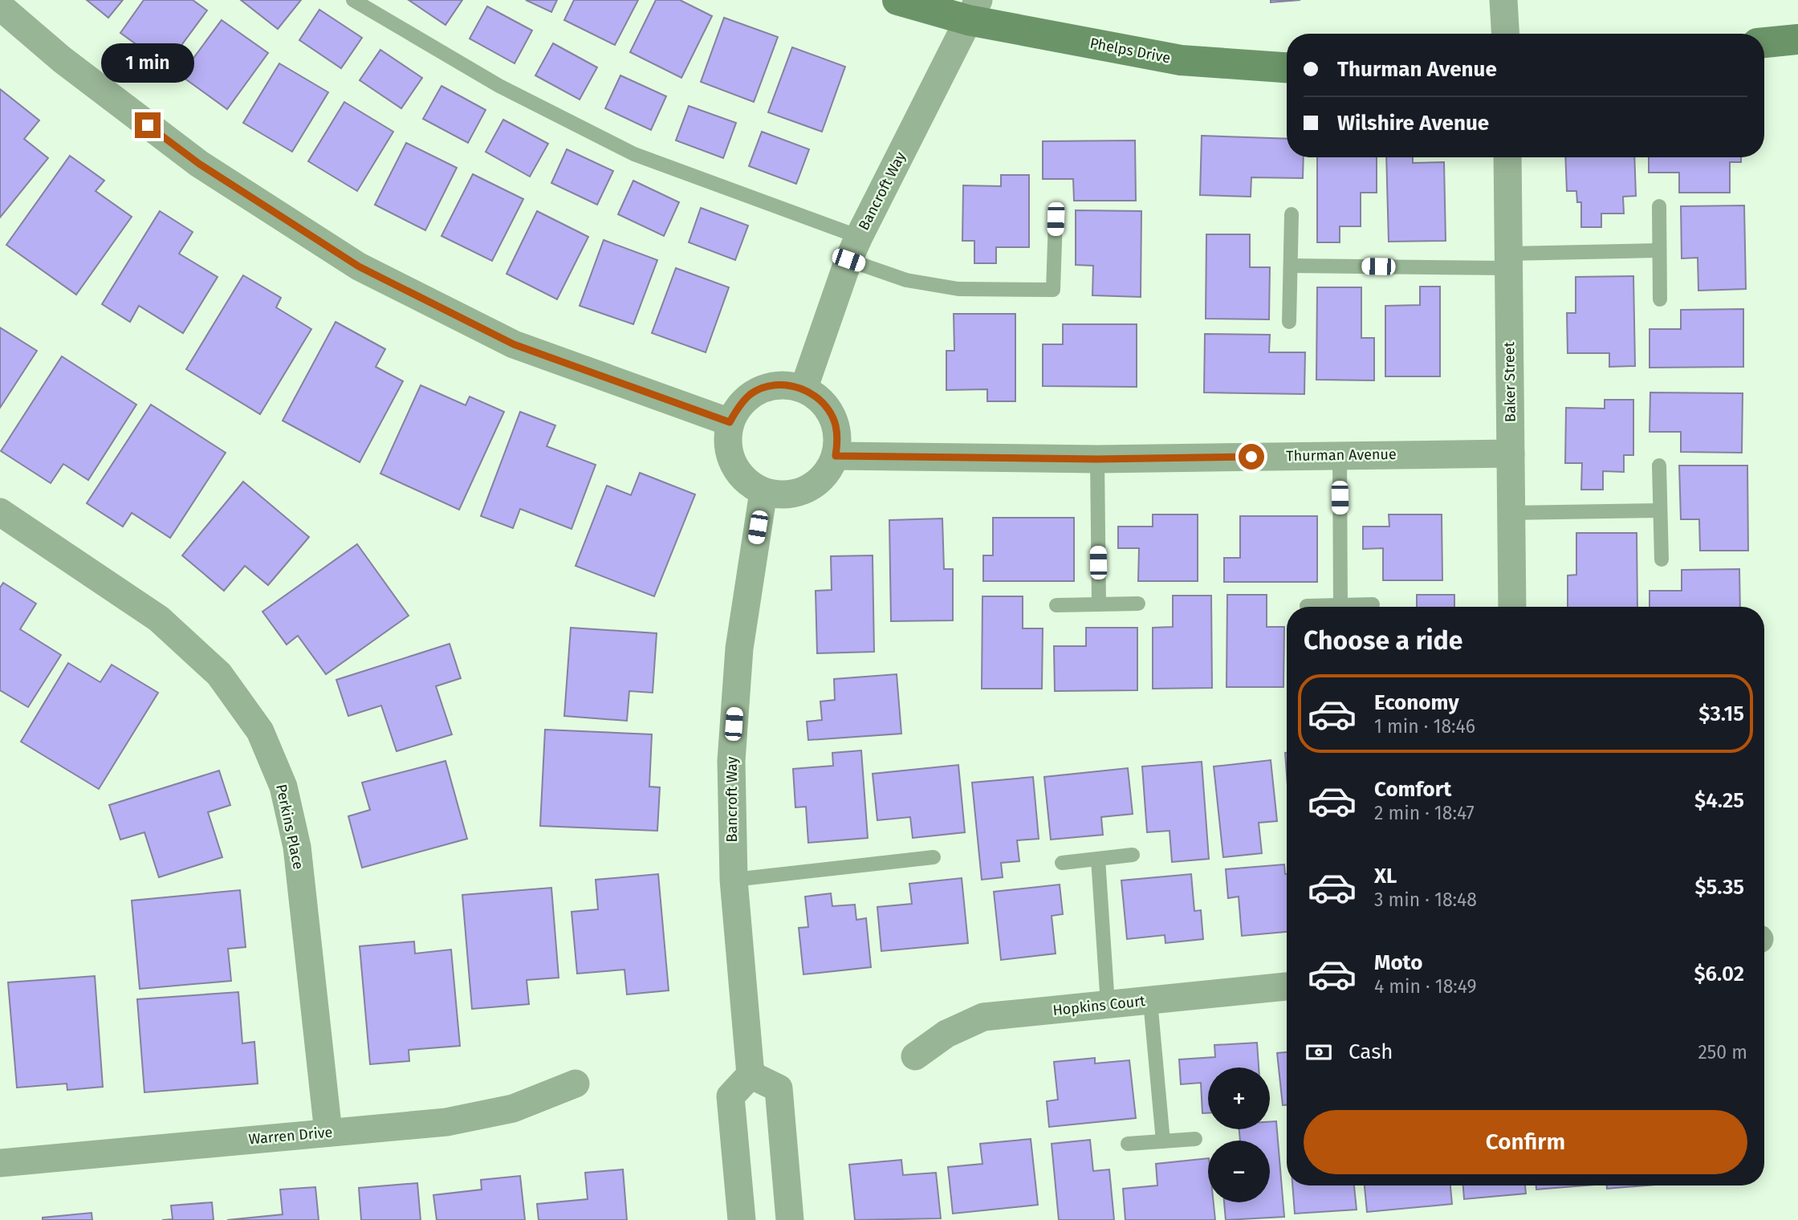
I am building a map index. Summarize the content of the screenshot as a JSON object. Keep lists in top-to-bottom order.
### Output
{
  "streets": {
    "street": [
      "Phelps Drive",
      "Bancroft Way",
      "Baker Street",
      "Thurman Avenue",
      "Perkins Place",
      "Hopkins Court",
      "Warren Drive"
    ]
  },
  "crossings": [
    ["Phelps Drive", "Bancroft Way"],
    ["Bancroft Way", "Thurman Avenue"],
    ["Baker Street", "Thurman Avenue"],
    ["Perkins Place", "Warren Drive"]
  ],
  "page": {
    "banner": ["Thurman Avenue", "Wilshire Avenue"],
    "bubble": "1 min",
    "heading": "Choose a ride",
    "list": [
      {
        "name": "Economy",
        "note": "1 min · 18:46",
        "value": "$3.15"
      },
      {
        "name": "Comfort",
        "note": "2 min · 18:47",
        "value": "$4.25"
      },
      {
        "name": "XL",
        "note": "3 min · 18:48",
        "value": "$5.35"
      },
      {
        "name": "Moto",
        "note": "4 min · 18:49",
        "value": "$6.02"
      }
    ],
    "pay": ["Cash", "250 m"],
    "map_buttons": ["+", "−"],
    "buttons": "Confirm"
  }
}
